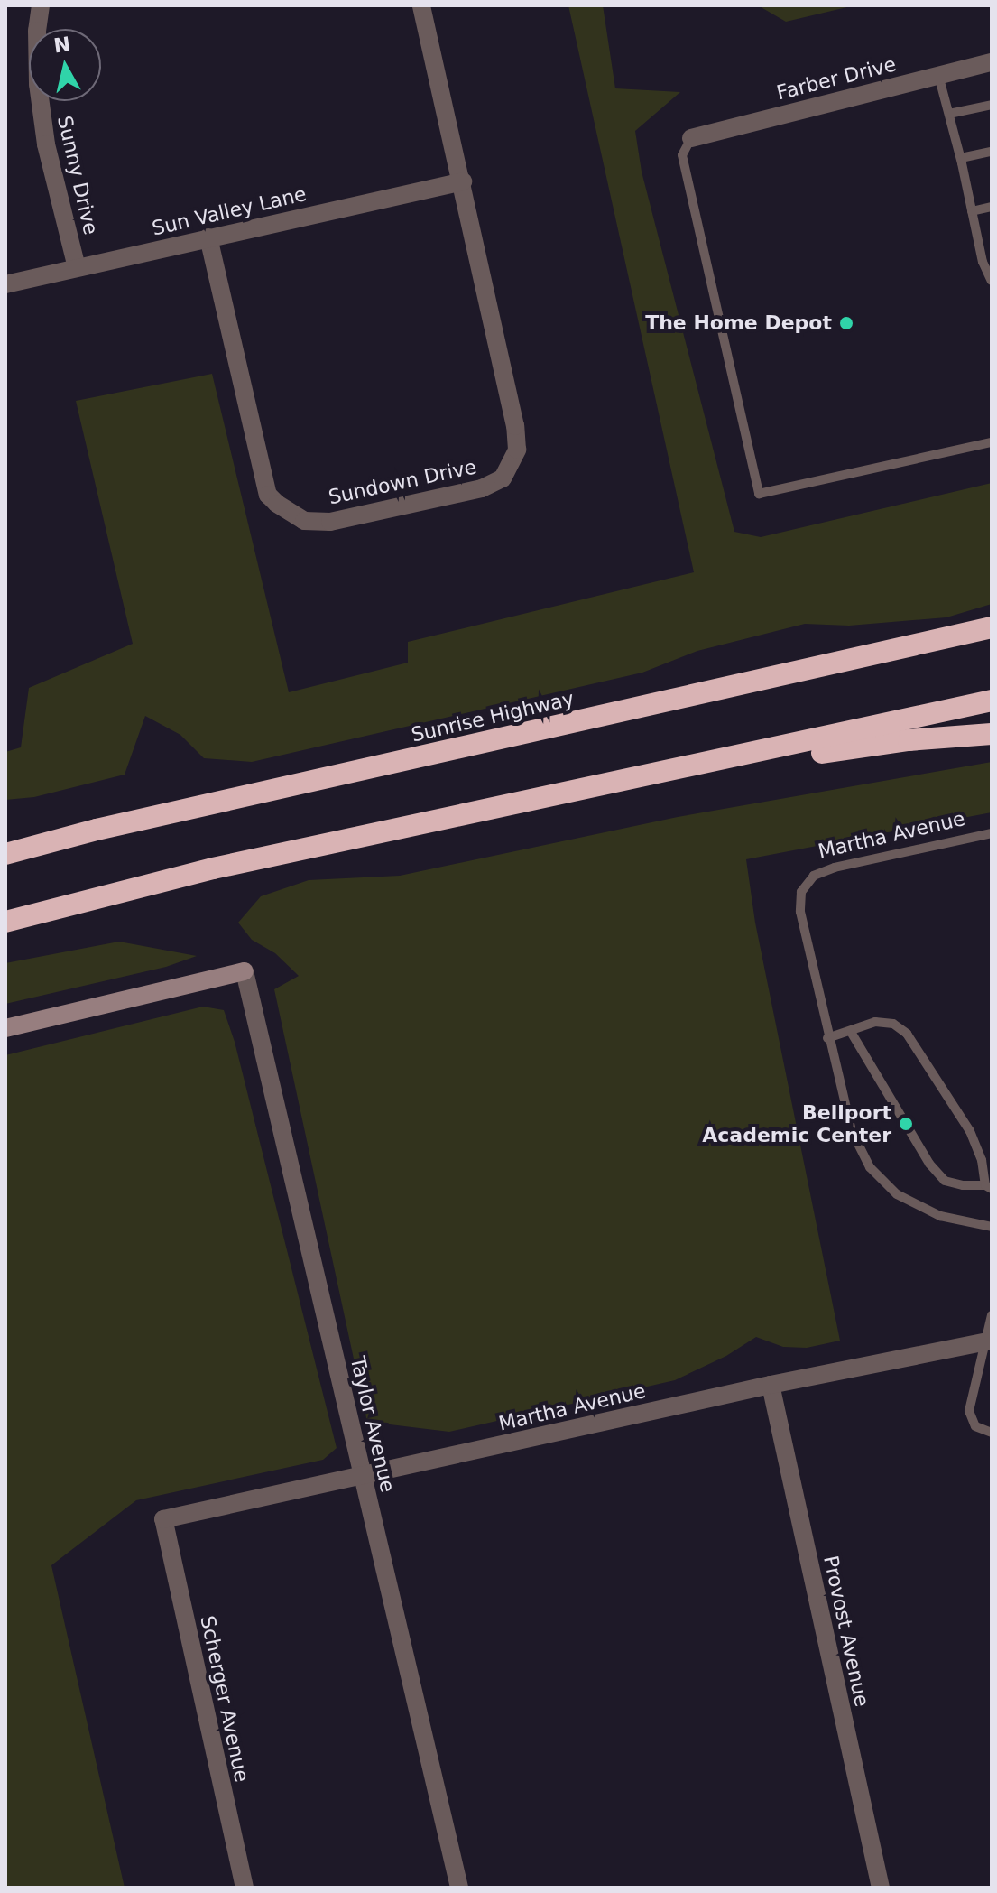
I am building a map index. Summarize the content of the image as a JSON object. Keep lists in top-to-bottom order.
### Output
{
  "streets": {
    "highway": ["Sunrise Highway"],
    "street": [
      "Farber Drive",
      "Sunny Drive",
      "Sun Valley Lane",
      "Sundown Drive",
      "Martha Avenue",
      "Taylor Avenue",
      "Provost Avenue",
      "Scherger Avenue"
    ]
  },
  "crossings": [
    ["Sunny Drive", "Sun Valley Lane"],
    ["Sun Valley Lane", "Sundown Drive"],
    ["Martha Avenue", "Taylor Avenue"],
    ["Martha Avenue", "Provost Avenue"],
    ["Martha Avenue", "Scherger Avenue"]
  ],
  "places": ["The Home Depot", "Bellport Academic Center"],
  "north": "top"
}
